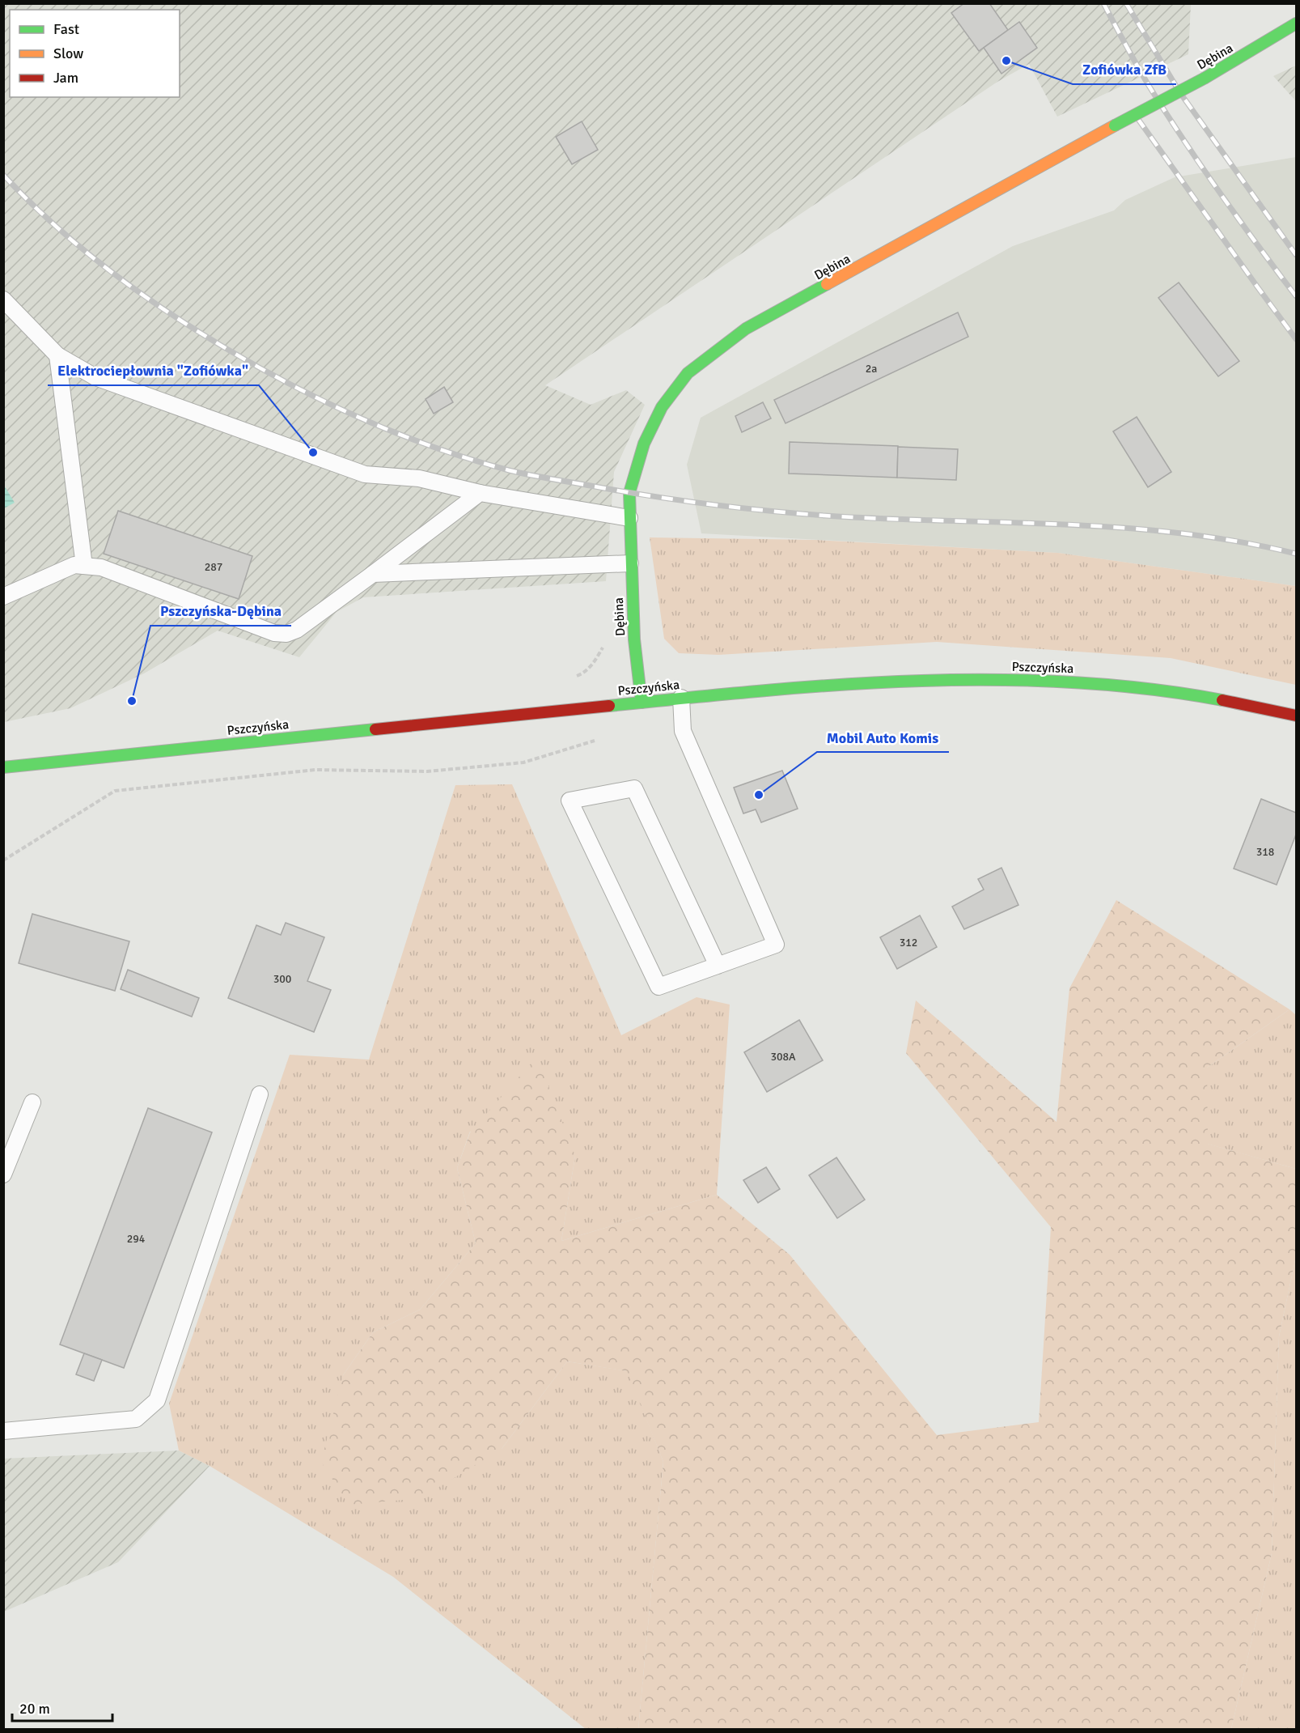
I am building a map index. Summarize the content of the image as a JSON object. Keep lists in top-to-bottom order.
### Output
{
  "streets": {
    "main road": ["Dębina", "Pszczyńska"]
  },
  "crossings": [
    ["Dębina", "Pszczyńska"]
  ],
  "places": [
    "Zofiówka ZfB",
    "Elektrociepłownia \"Zofiówka\"",
    "Pszczyńska-Dębina",
    "Mobil Auto Komis"
  ],
  "house_numbers": [
    "2a",
    "287",
    "318",
    "312",
    "300",
    "308A",
    "294"
  ],
  "legend": ["Fast", "Slow", "Jam"],
  "scale_bar": "20 m"
}
